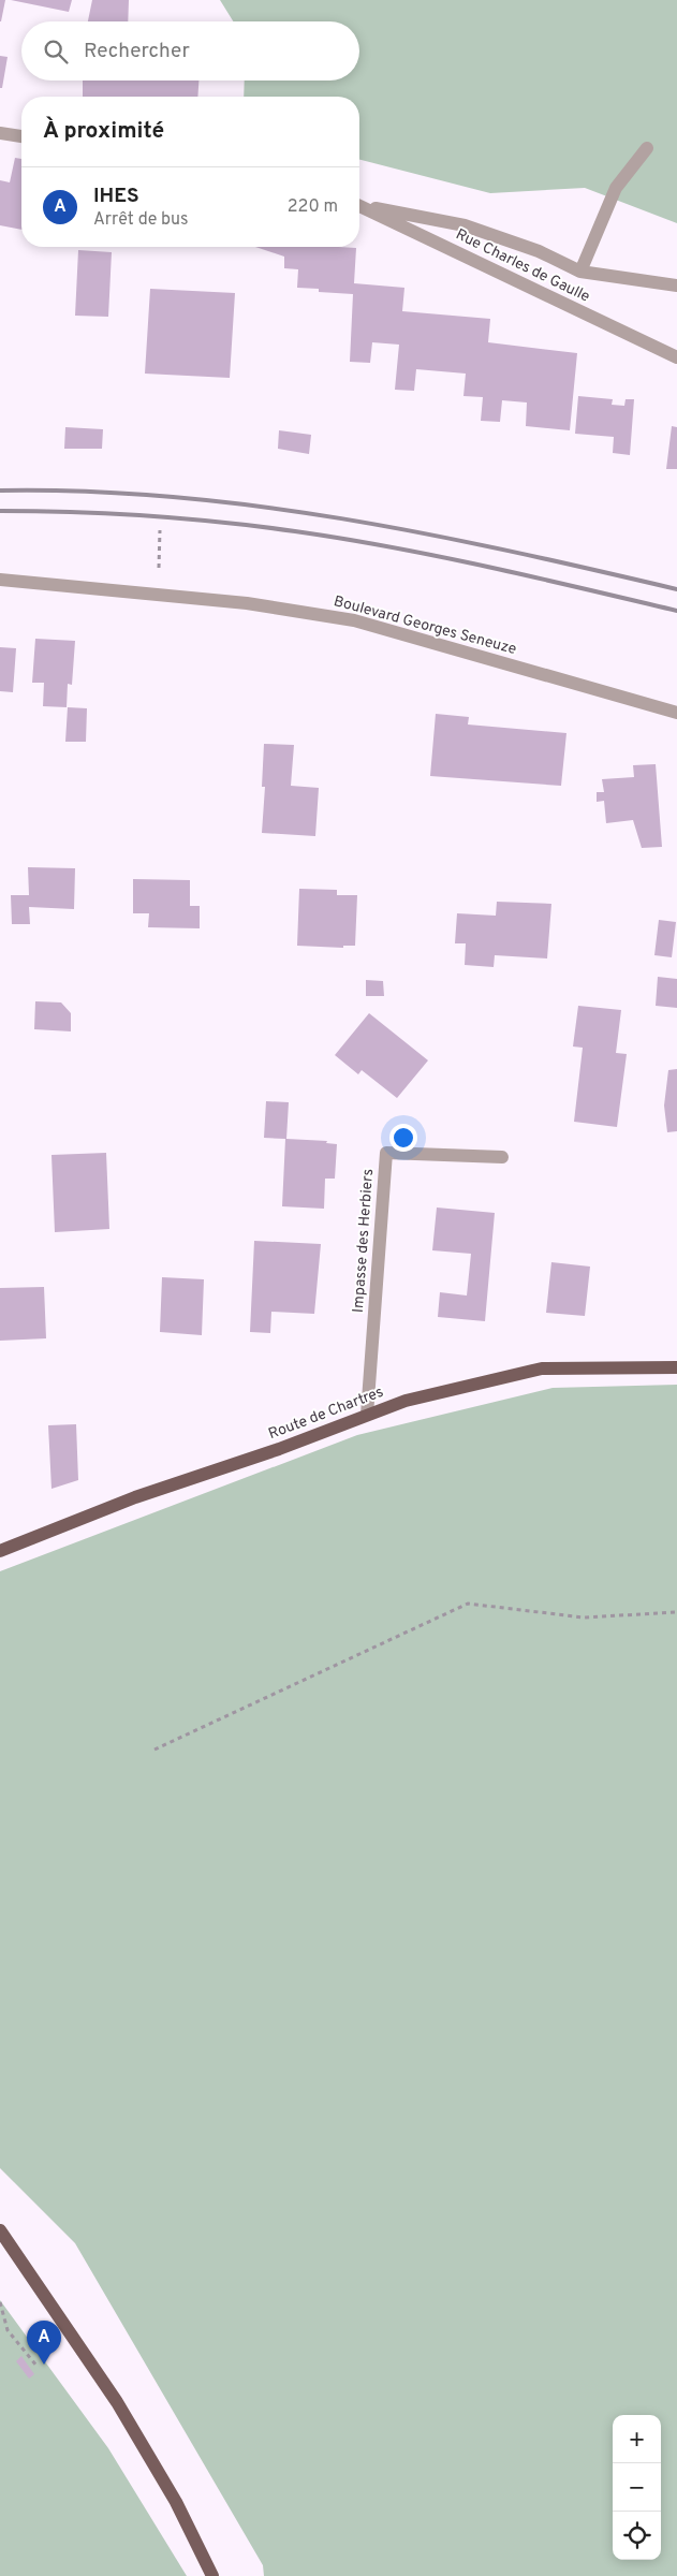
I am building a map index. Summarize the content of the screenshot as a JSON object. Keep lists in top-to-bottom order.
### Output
{
  "streets": {
    "main road": ["Route de Chartres"],
    "street": ["Rue Charles de Gaulle", "Boulevard Georges Seneuze", "Impasse des Herbiers"]
  },
  "crossings": [
    ["Impasse des Herbiers", "Route de Chartres"]
  ],
  "page": {
    "search": "Rechercher",
    "heading": "À proximité",
    "list": [
      {
        "mark": "A",
        "name": "IHES",
        "note": "Arrêt de bus",
        "value": "220 m"
      }
    ],
    "pins": "A",
    "map_buttons": ["+", "−"]
  }
}
